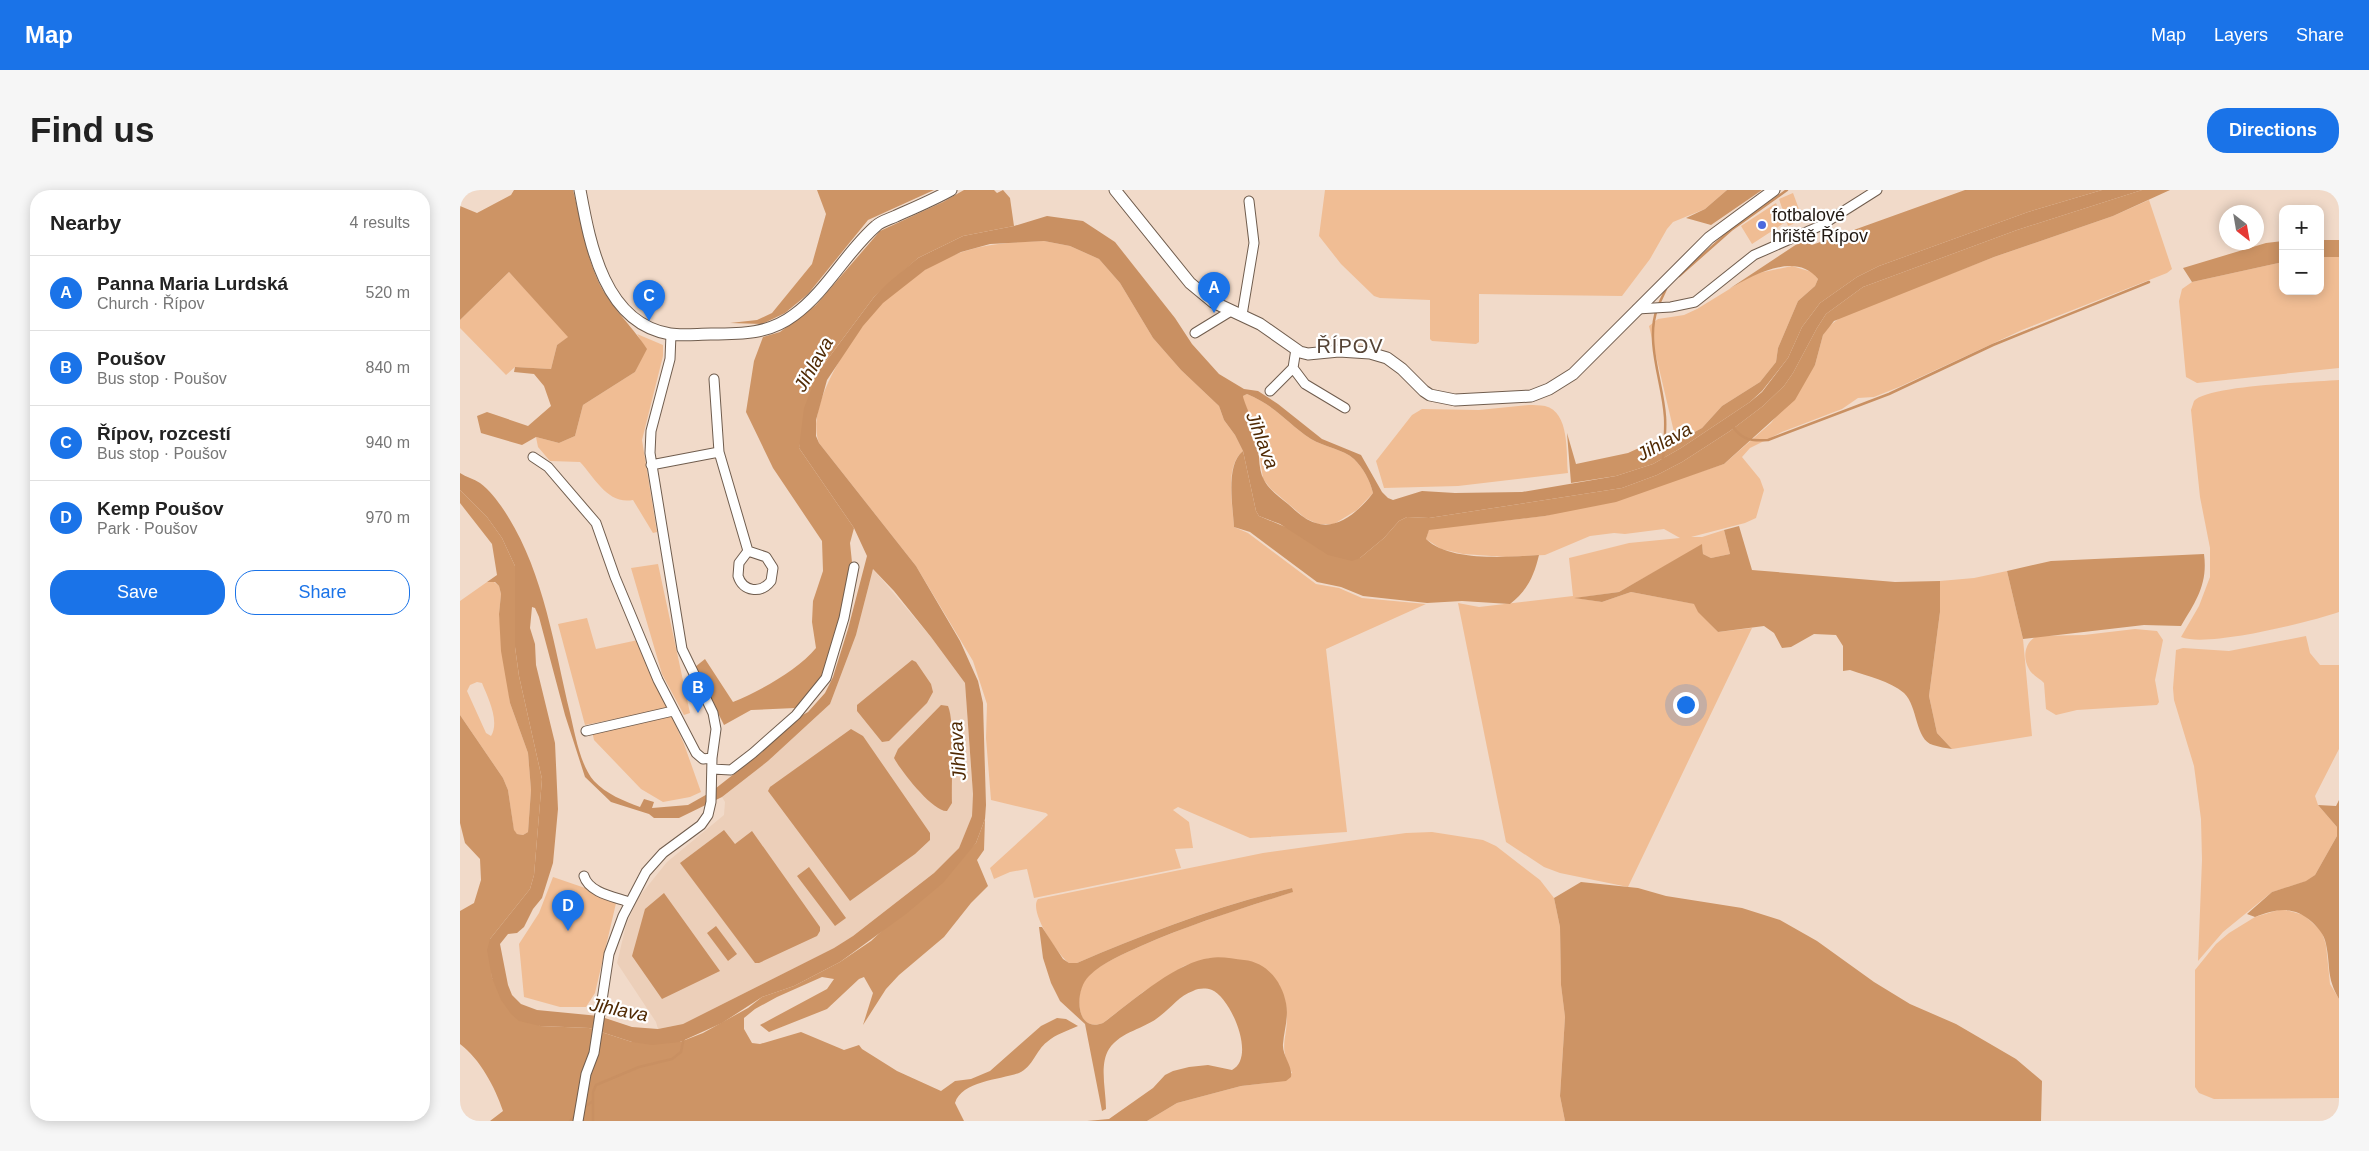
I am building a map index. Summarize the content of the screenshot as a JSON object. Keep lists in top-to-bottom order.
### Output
{
  "districts": ["ŘÍPOV"],
  "water": ["Jihlava"],
  "places": ["fotbalové hřiště Řípov"],
  "north": "bottom right",
  "page": {
    "header": "Map",
    "nav": ["Map", "Layers", "Share"],
    "buttons": [
      "Directions",
      ["Save", "Share"]
    ],
    "title": "Find us",
    "heading": ["Nearby", "4 results"],
    "map_buttons": ["+", "−"],
    "list": [
      {
        "mark": "A",
        "name": "Panna Maria Lurdská",
        "note": "Church · Řípov",
        "value": "520 m"
      },
      {
        "mark": "B",
        "name": "Poušov",
        "note": "Bus stop · Poušov",
        "value": "840 m"
      },
      {
        "mark": "C",
        "name": "Řípov, rozcestí",
        "note": "Bus stop · Poušov",
        "value": "940 m"
      },
      {
        "mark": "D",
        "name": "Kemp Poušov",
        "note": "Park · Poušov",
        "value": "970 m"
      }
    ],
    "pins": [
      "A",
      "C",
      "B",
      "D"
    ]
  }
}
